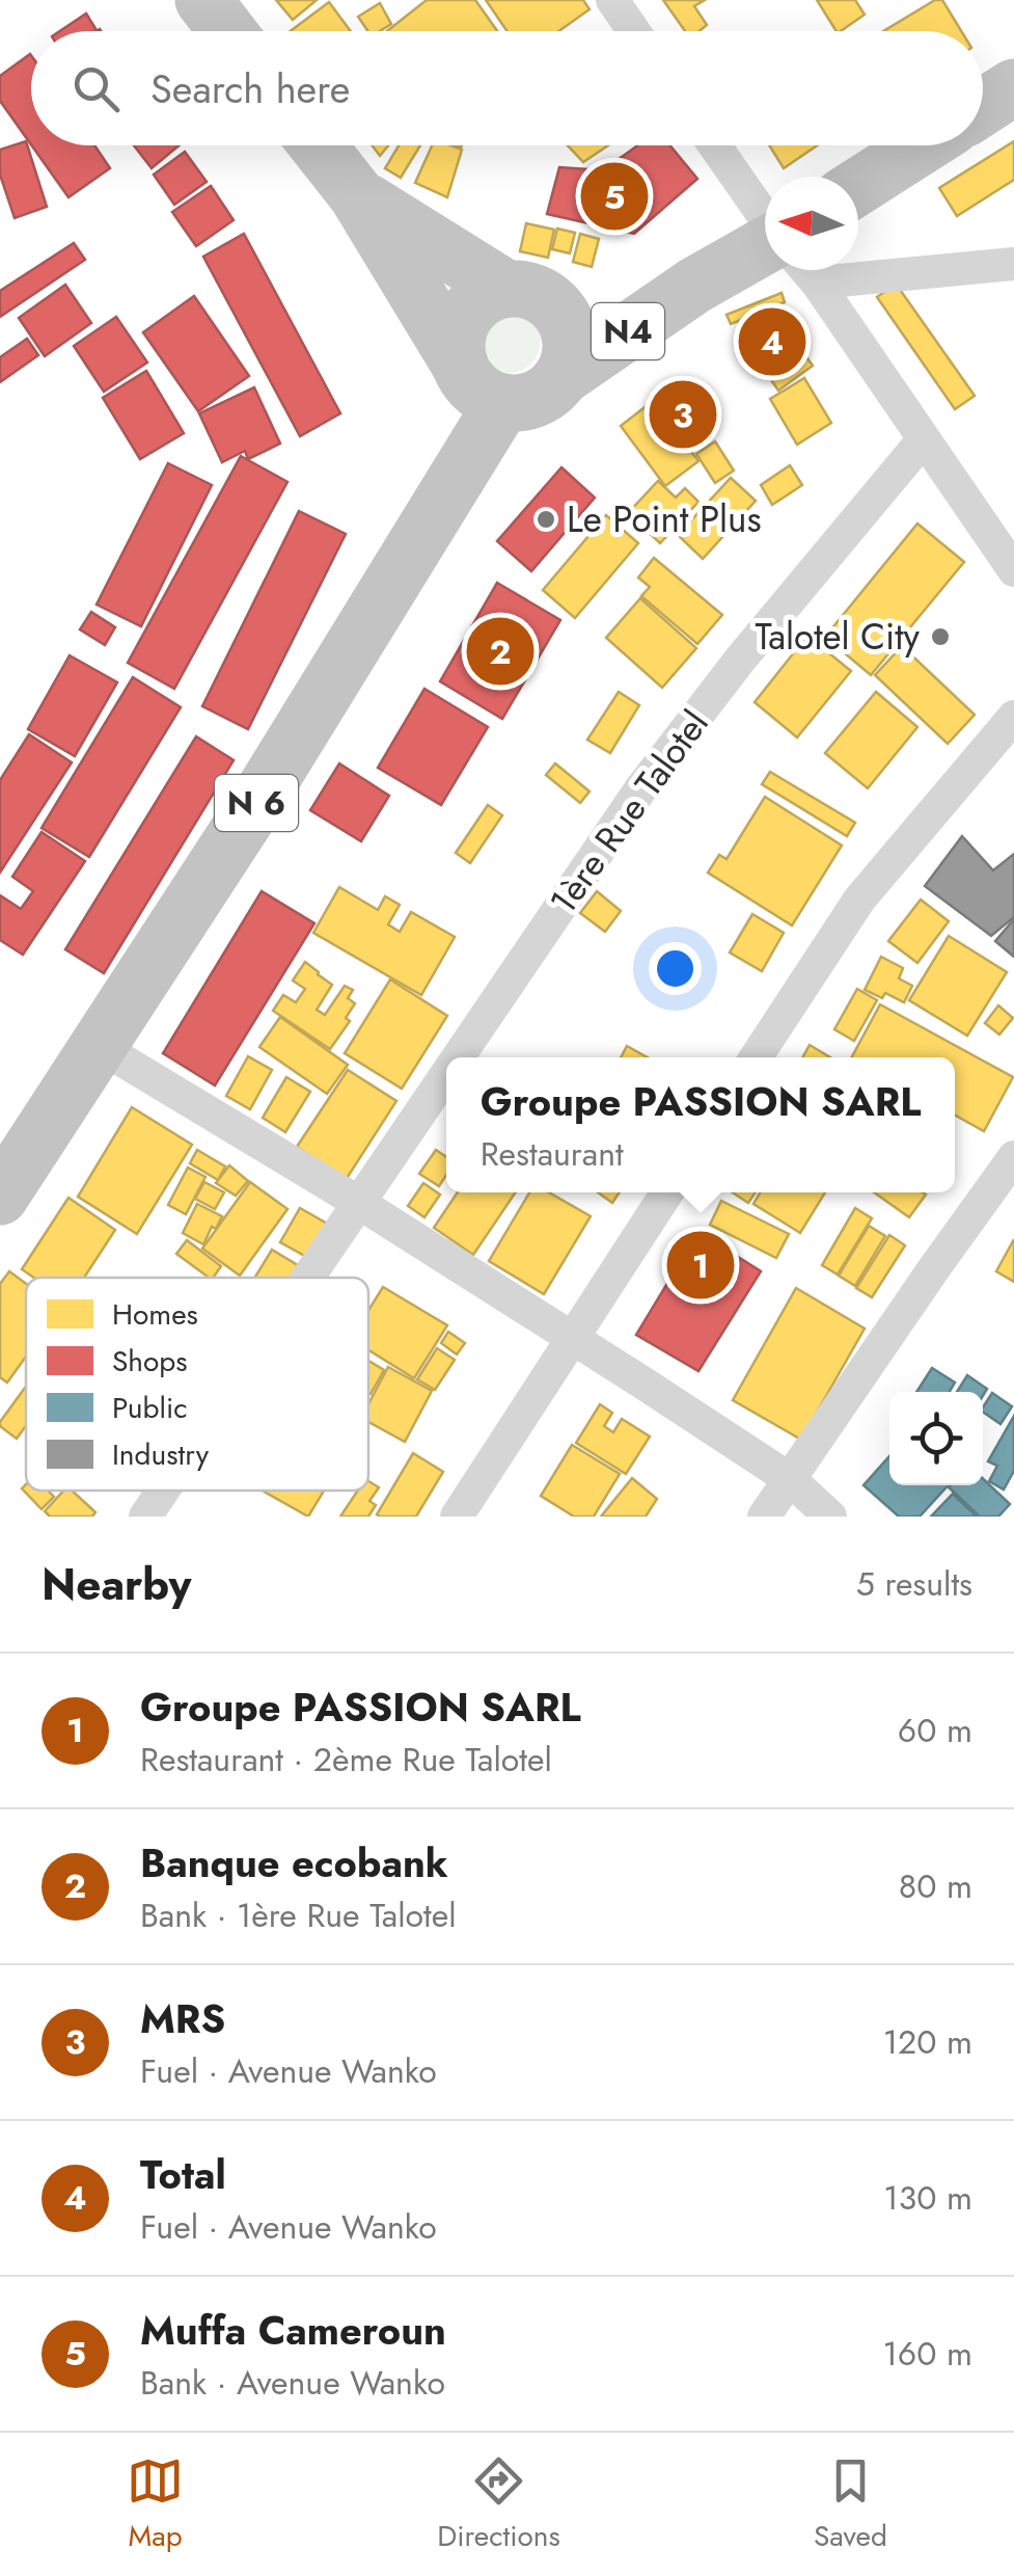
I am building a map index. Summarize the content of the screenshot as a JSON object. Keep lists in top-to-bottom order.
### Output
{
  "streets": {
    "highway": ["N4", "N 6"],
    "street": ["1ère Rue Talotel"]
  },
  "crossings": [
    ["N4", "N 6"]
  ],
  "places": ["Le Point Plus", "Talotel City"],
  "legend": [
    "Homes",
    "Shops",
    "Public",
    "Industry"
  ],
  "north": "left",
  "page": {
    "search": "Search here",
    "pins": [
      "5",
      "4",
      "3",
      "2",
      "1"
    ],
    "popup": ["Groupe PASSION SARL", "Restaurant"],
    "heading": ["Nearby", "5 results"],
    "list": [
      {
        "mark": "1",
        "name": "Groupe PASSION SARL",
        "note": "Restaurant · 2ème Rue Talotel",
        "value": "60 m"
      },
      {
        "mark": "2",
        "name": "Banque ecobank",
        "note": "Bank · 1ère Rue Talotel",
        "value": "80 m"
      },
      {
        "mark": "3",
        "name": "MRS",
        "note": "Fuel · Avenue Wanko",
        "value": "120 m"
      },
      {
        "mark": "4",
        "name": "Total",
        "note": "Fuel · Avenue Wanko",
        "value": "130 m"
      },
      {
        "mark": "5",
        "name": "Muffa Cameroun",
        "note": "Bank · Avenue Wanko",
        "value": "160 m"
      }
    ],
    "nav": ["Map", "Directions", "Saved"]
  }
}
